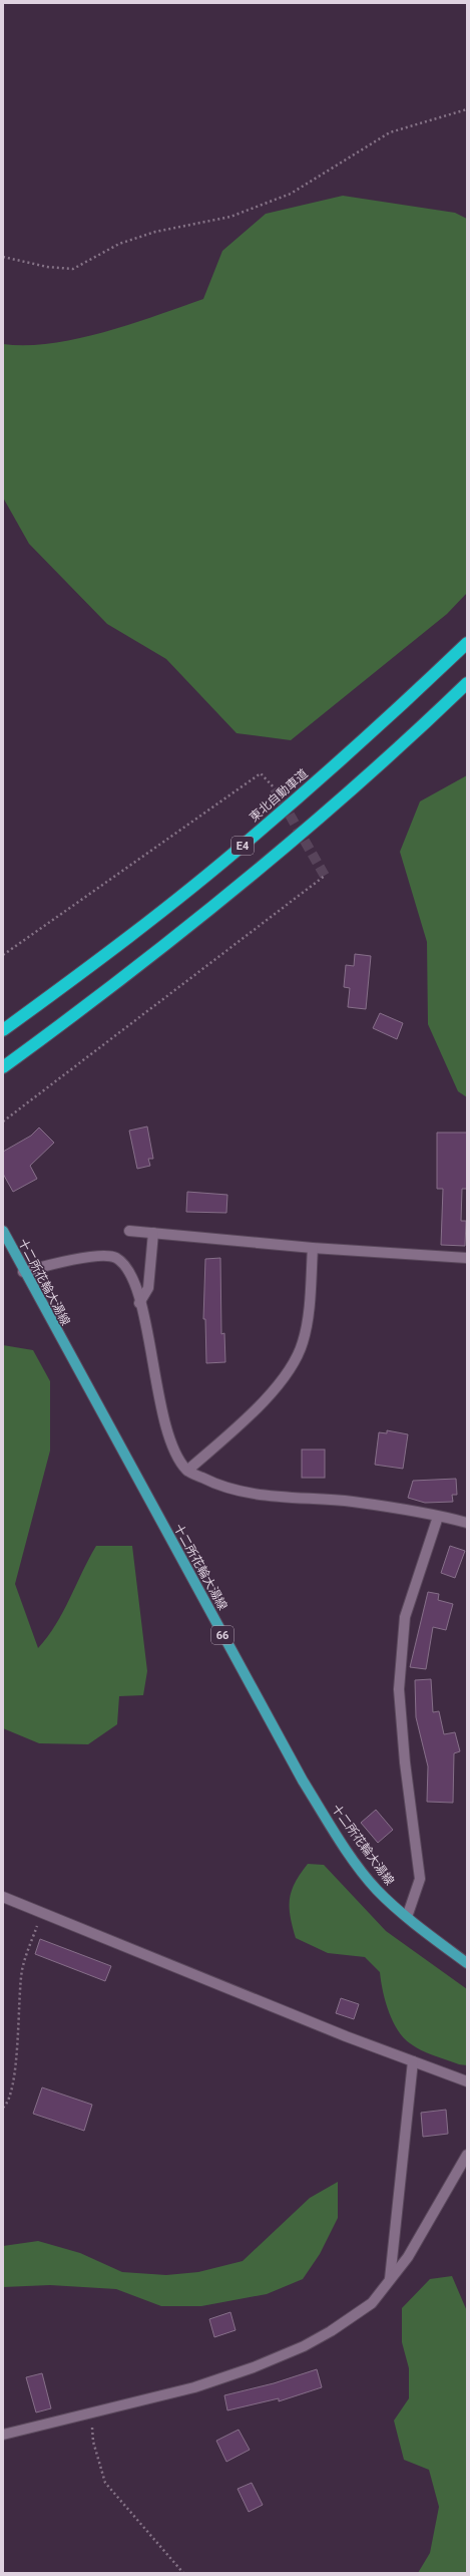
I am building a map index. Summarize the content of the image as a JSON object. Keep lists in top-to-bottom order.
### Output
{
  "streets": {
    "highway": ["東北自動車道", "E4"],
    "main road": ["十二所花輪大湯線", "66"]
  }
}
